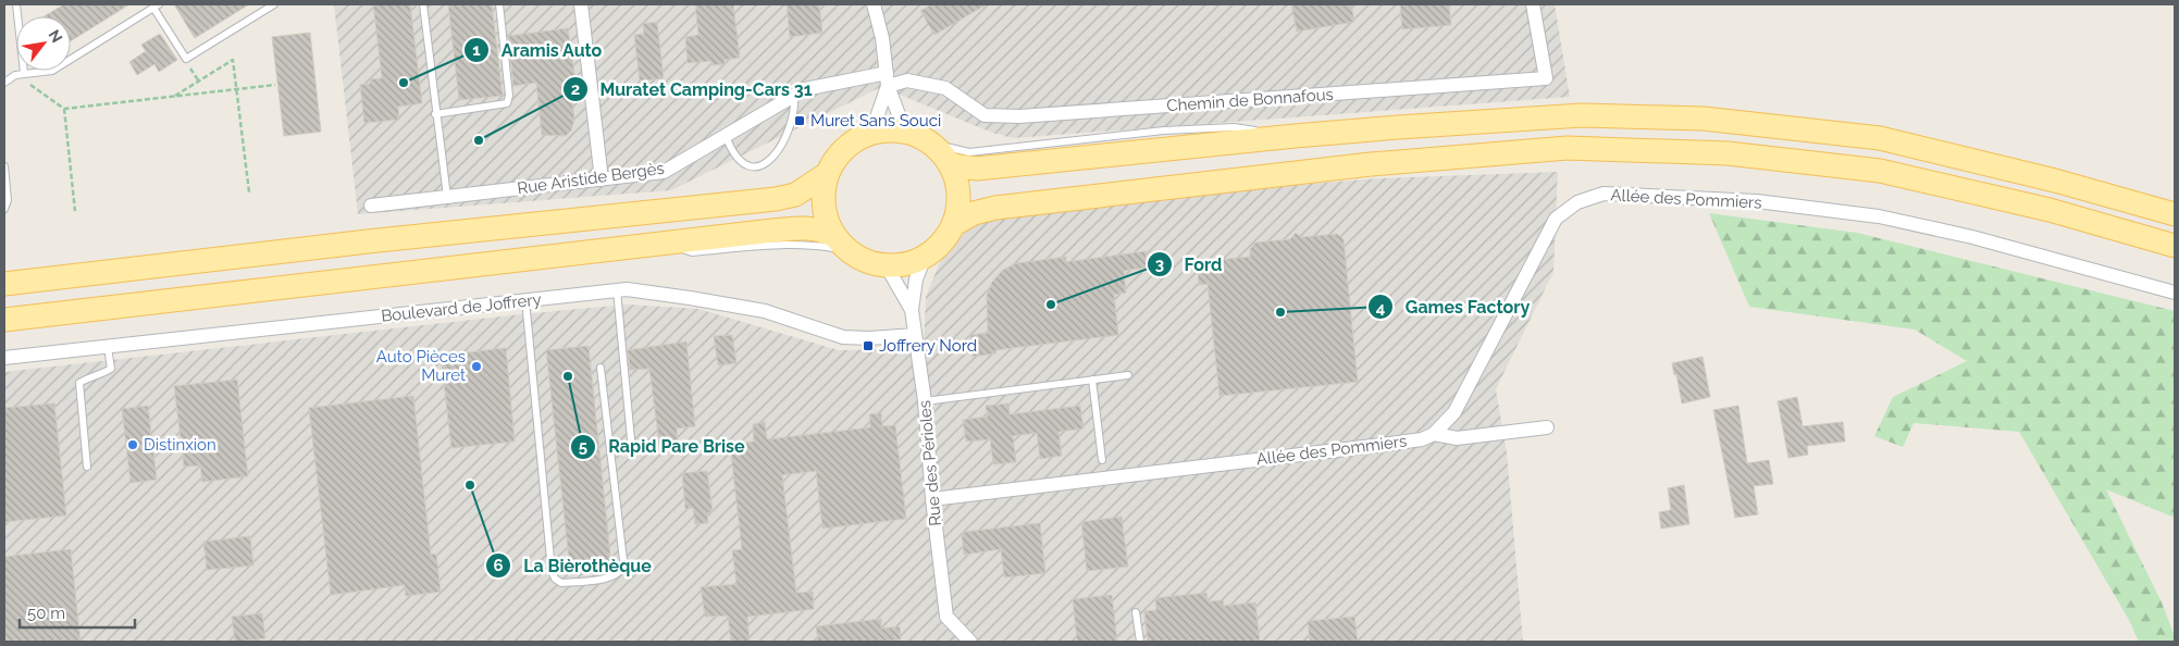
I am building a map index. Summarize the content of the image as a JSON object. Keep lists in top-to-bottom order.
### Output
{
  "streets": {
    "street": [
      "Chemin de Bonnafous",
      "Rue Aristide Bergès",
      "Allée des Pommiers",
      "Boulevard de Joffrery",
      "Rue des Périoles"
    ]
  },
  "crossings": [
    ["Chemin de Bonnafous", "Rue Aristide Bergès"],
    ["Allée des Pommiers", "Rue des Périoles"],
    ["Boulevard de Joffrery", "Rue des Périoles"]
  ],
  "places": {
    "other": [
      "Aramis Auto",
      "Muratet Camping-Cars 31",
      "Ford",
      "Games Factory",
      "Auto Pièces Muret",
      "Rapid Pare Brise",
      "Distinxion",
      "La Bièrothèque"
    ],
    "transit": ["Muret Sans Souci", "Joffrery Nord"]
  },
  "scale_bar": "50 m",
  "north": "top right"
}
